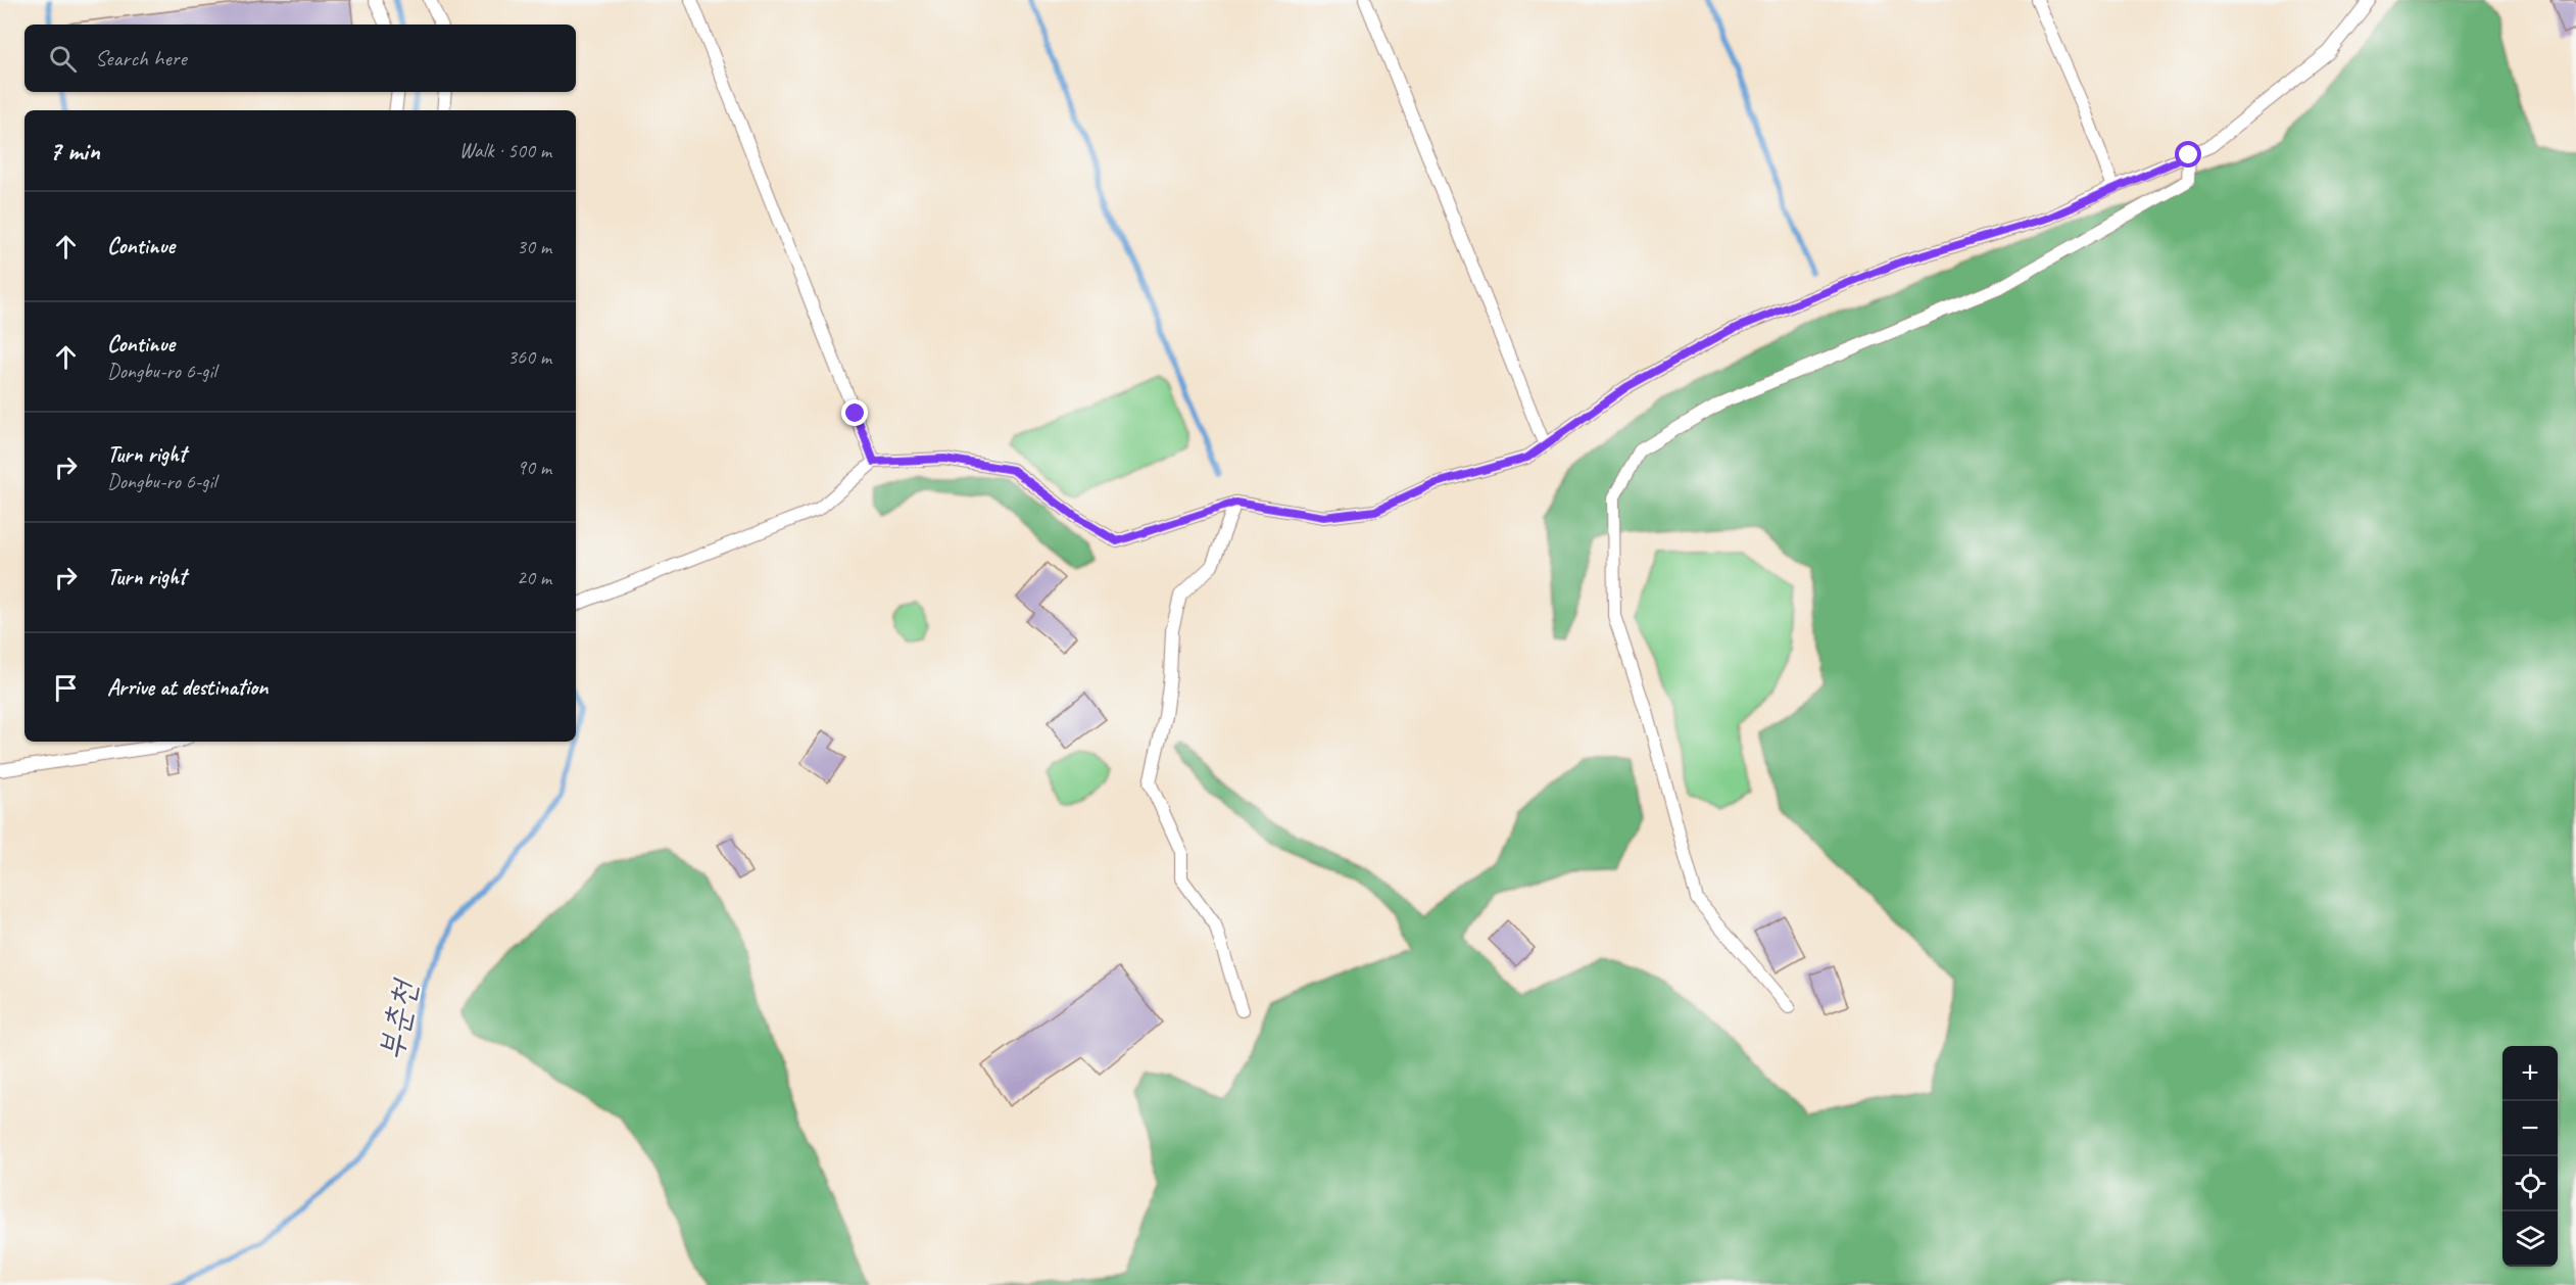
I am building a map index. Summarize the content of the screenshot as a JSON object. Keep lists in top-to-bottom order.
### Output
{
  "water": ["부춘천"],
  "page": {
    "search": "Search here",
    "heading": ["7 min", "Walk · 500 m"],
    "list": [
      ["Continue", "30 m"],
      ["Continue", "Dongbu-ro 6-gil", "360 m"],
      ["Turn right", "Dongbu-ro 6-gil", "90 m"],
      ["Turn right", "20 m"],
      "Arrive at destination"
    ],
    "map_buttons": ["+", "−"]
  }
}
